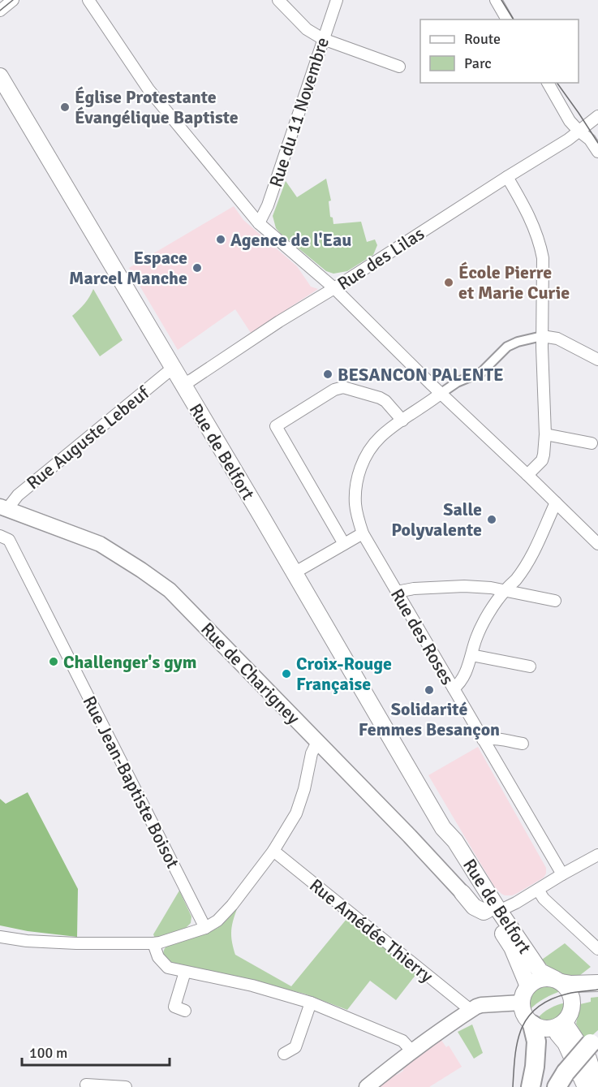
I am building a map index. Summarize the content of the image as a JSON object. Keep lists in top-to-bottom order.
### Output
{
  "streets": {
    "main road": ["Rue de Belfort"],
    "street": [
      "Rue du 11 Novembre",
      "Rue des Lilas",
      "Rue Auguste Lebeuf",
      "Rue des Roses",
      "Rue de Charigney",
      "Rue Jean-Baptiste Boisot",
      "Rue Amédée Thierry"
    ]
  },
  "crossings": [
    ["Rue des Lilas", "Rue de Belfort"],
    ["Rue Auguste Lebeuf", "Rue de Belfort"],
    ["Rue Auguste Lebeuf", "Rue de Charigney"],
    ["Rue de Belfort", "Rue de Charigney"]
  ],
  "places": [
    "Église Protestante Évangélique Baptiste",
    "Agence de l'Eau",
    "Espace Marcel Manche",
    "École Pierre et Marie Curie",
    "BESANCON PALENTE",
    "Salle Polyvalente",
    "Challenger's gym",
    "Croix-Rouge Française",
    "Solidarité Femmes Besançon"
  ],
  "legend": ["Route", "Parc"],
  "scale_bar": "100 m"
}
